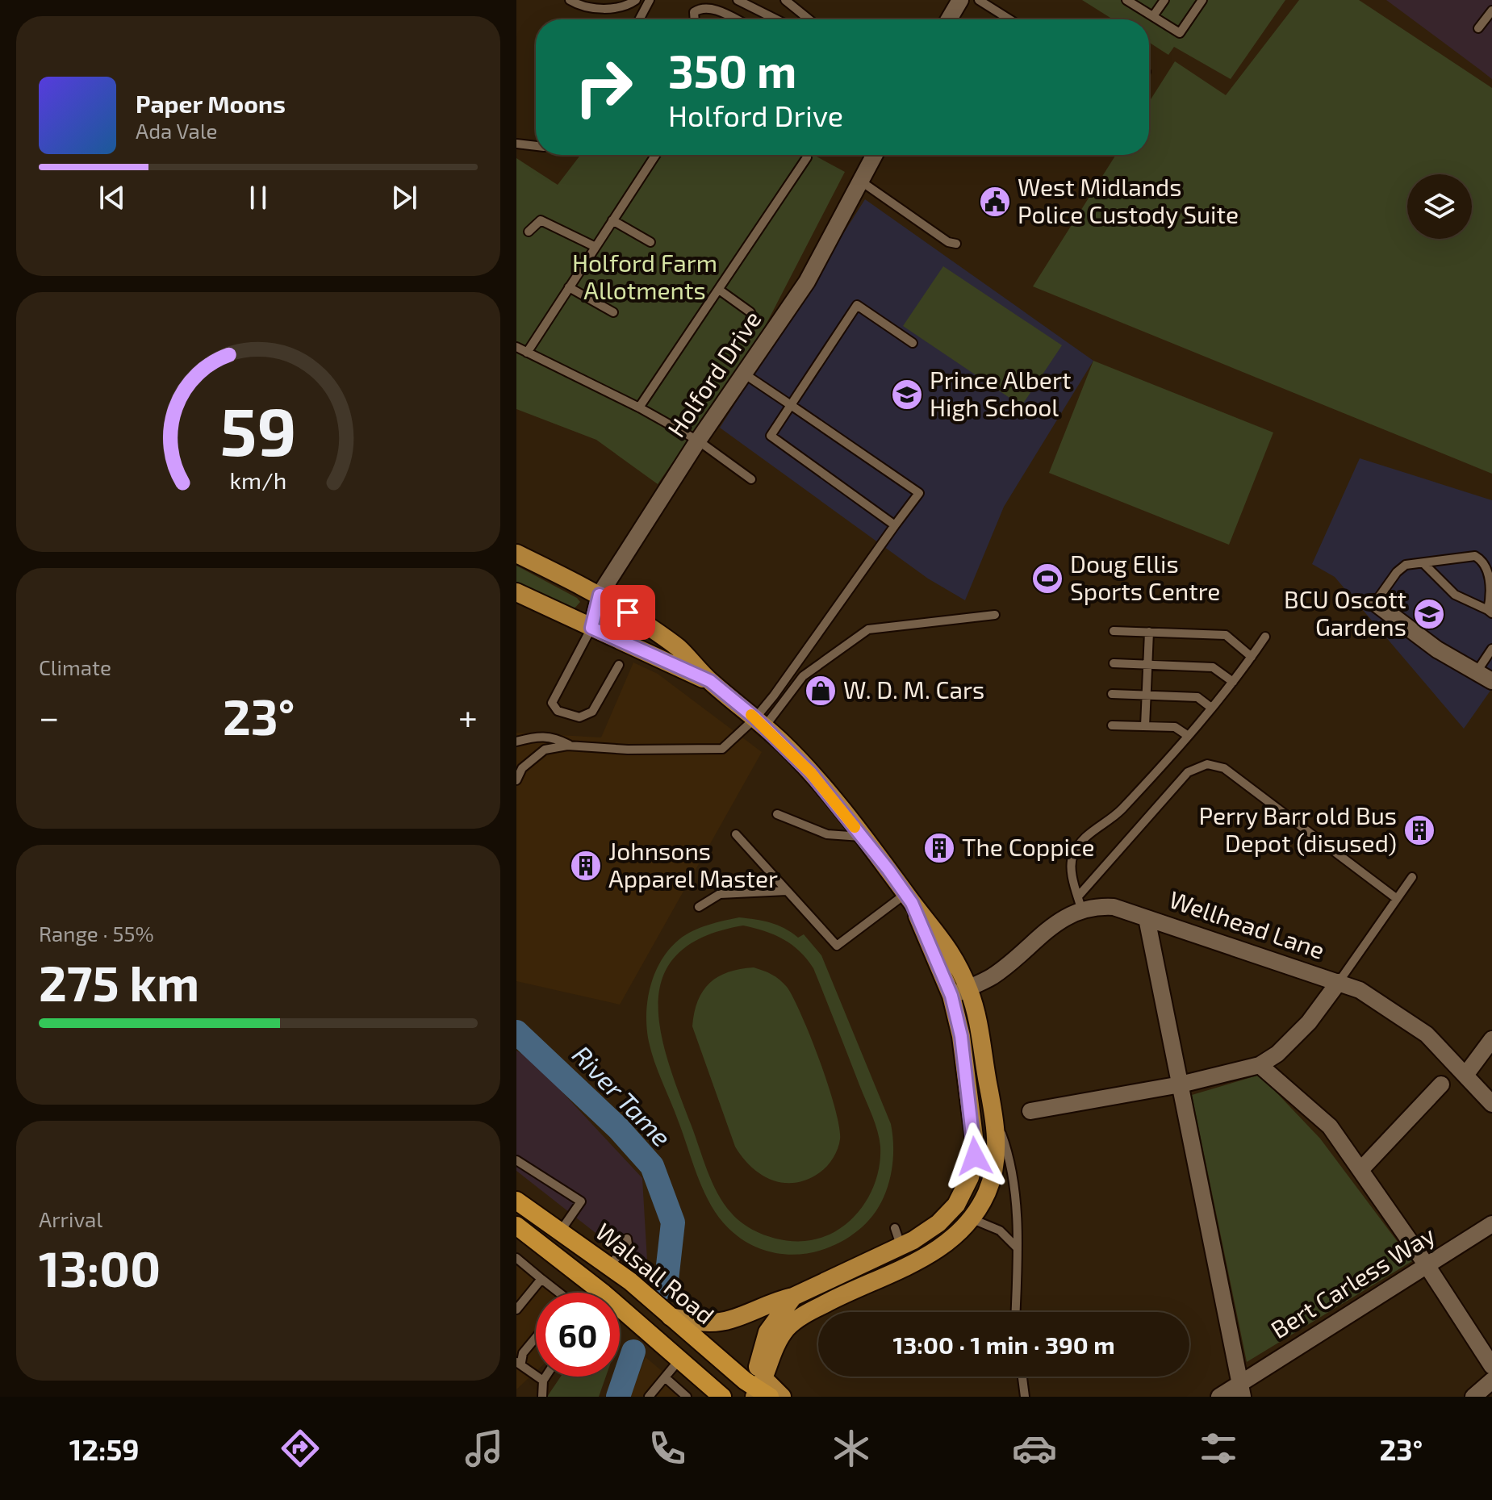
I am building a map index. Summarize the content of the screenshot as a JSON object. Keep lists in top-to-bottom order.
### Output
{
  "streets": {
    "highway": ["Walsall Road"],
    "street": ["Holford Drive", "Wellhead Lane", "Bert Carless Way"]
  },
  "water": ["River Tame"],
  "parks": ["Holford Farm Allotments"],
  "places": {
    "public building": ["West Midlands Police Custody Suite"],
    "school or university": ["Prince Albert High School", "BCU Oscott Gardens"],
    "sports": ["Doug Ellis Sports Centre"],
    "shop": ["W. D. M. Cars"],
    "building": ["Perry Barr old Bus Depot (disused)", "The Coppice", "Johnsons Apparel Master"]
  },
  "page": {
    "turn": ["350 m", "Holford Drive"],
    "song": ["Paper Moons", "Ada Vale"],
    "tile": [
      "Climate",
      ["Range · 55%", "275 km"],
      ["Arrival", "13:00"]
    ],
    "heat": ["−", "23°", "+"],
    "limit": "60",
    "trip": "13:00 · 1 min · 390 m",
    "tabs": ["12:59", "23°"],
    "gauge": ["59", "km/h"]
  }
}
